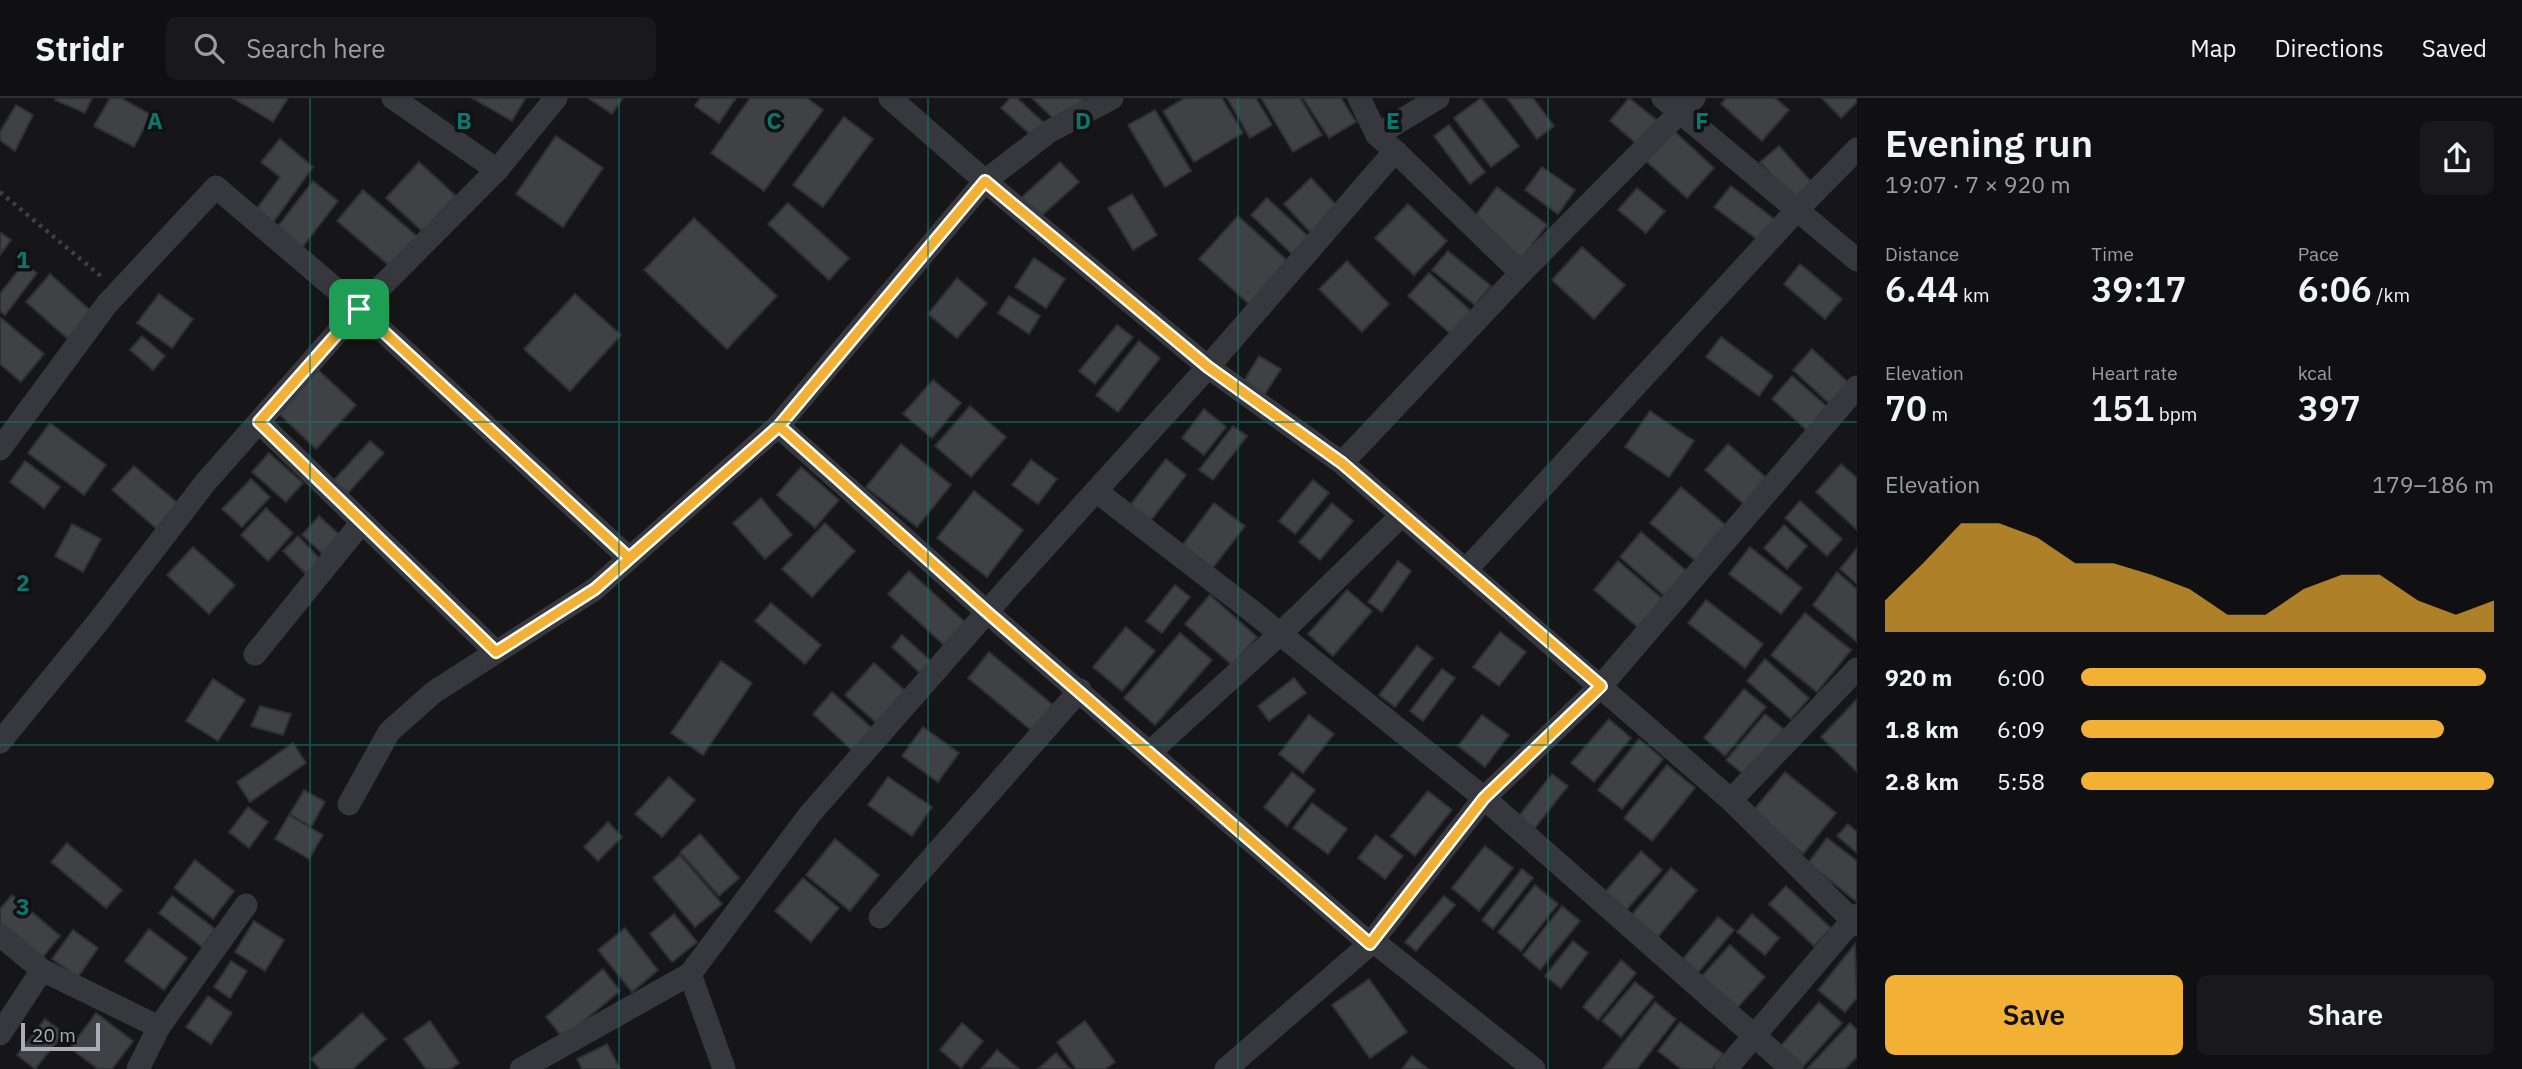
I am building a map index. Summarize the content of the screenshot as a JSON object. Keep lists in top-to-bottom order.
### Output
{
  "scale_bar": "20 m",
  "page": {
    "header": "Stridr",
    "search": "Search here",
    "nav": ["Map", "Directions", "Saved"],
    "heading": ["Evening run", "19:07 · 7 × 920 m"],
    "stats": [
      ["Distance", "6.44 km"],
      ["Time", "39:17"],
      ["Pace", "6:06 /km"],
      ["Elevation", "70 m"],
      ["Heart rate", "151 bpm"],
      ["kcal", "397"]
    ],
    "chart": ["Elevation", "179–186 m"],
    "list": [
      {
        "name": "920 m",
        "note": "6:00"
      },
      {
        "name": "1.8 km",
        "note": "6:09"
      },
      {
        "name": "2.8 km",
        "note": "5:58"
      }
    ],
    "buttons": ["Save", "Share"],
    "scale": "20 m"
  },
  "grid": {
    "columns": [
      "A",
      "B",
      "C",
      "D",
      "E",
      "F"
    ],
    "rows": ["1", "2", "3"]
  }
}
